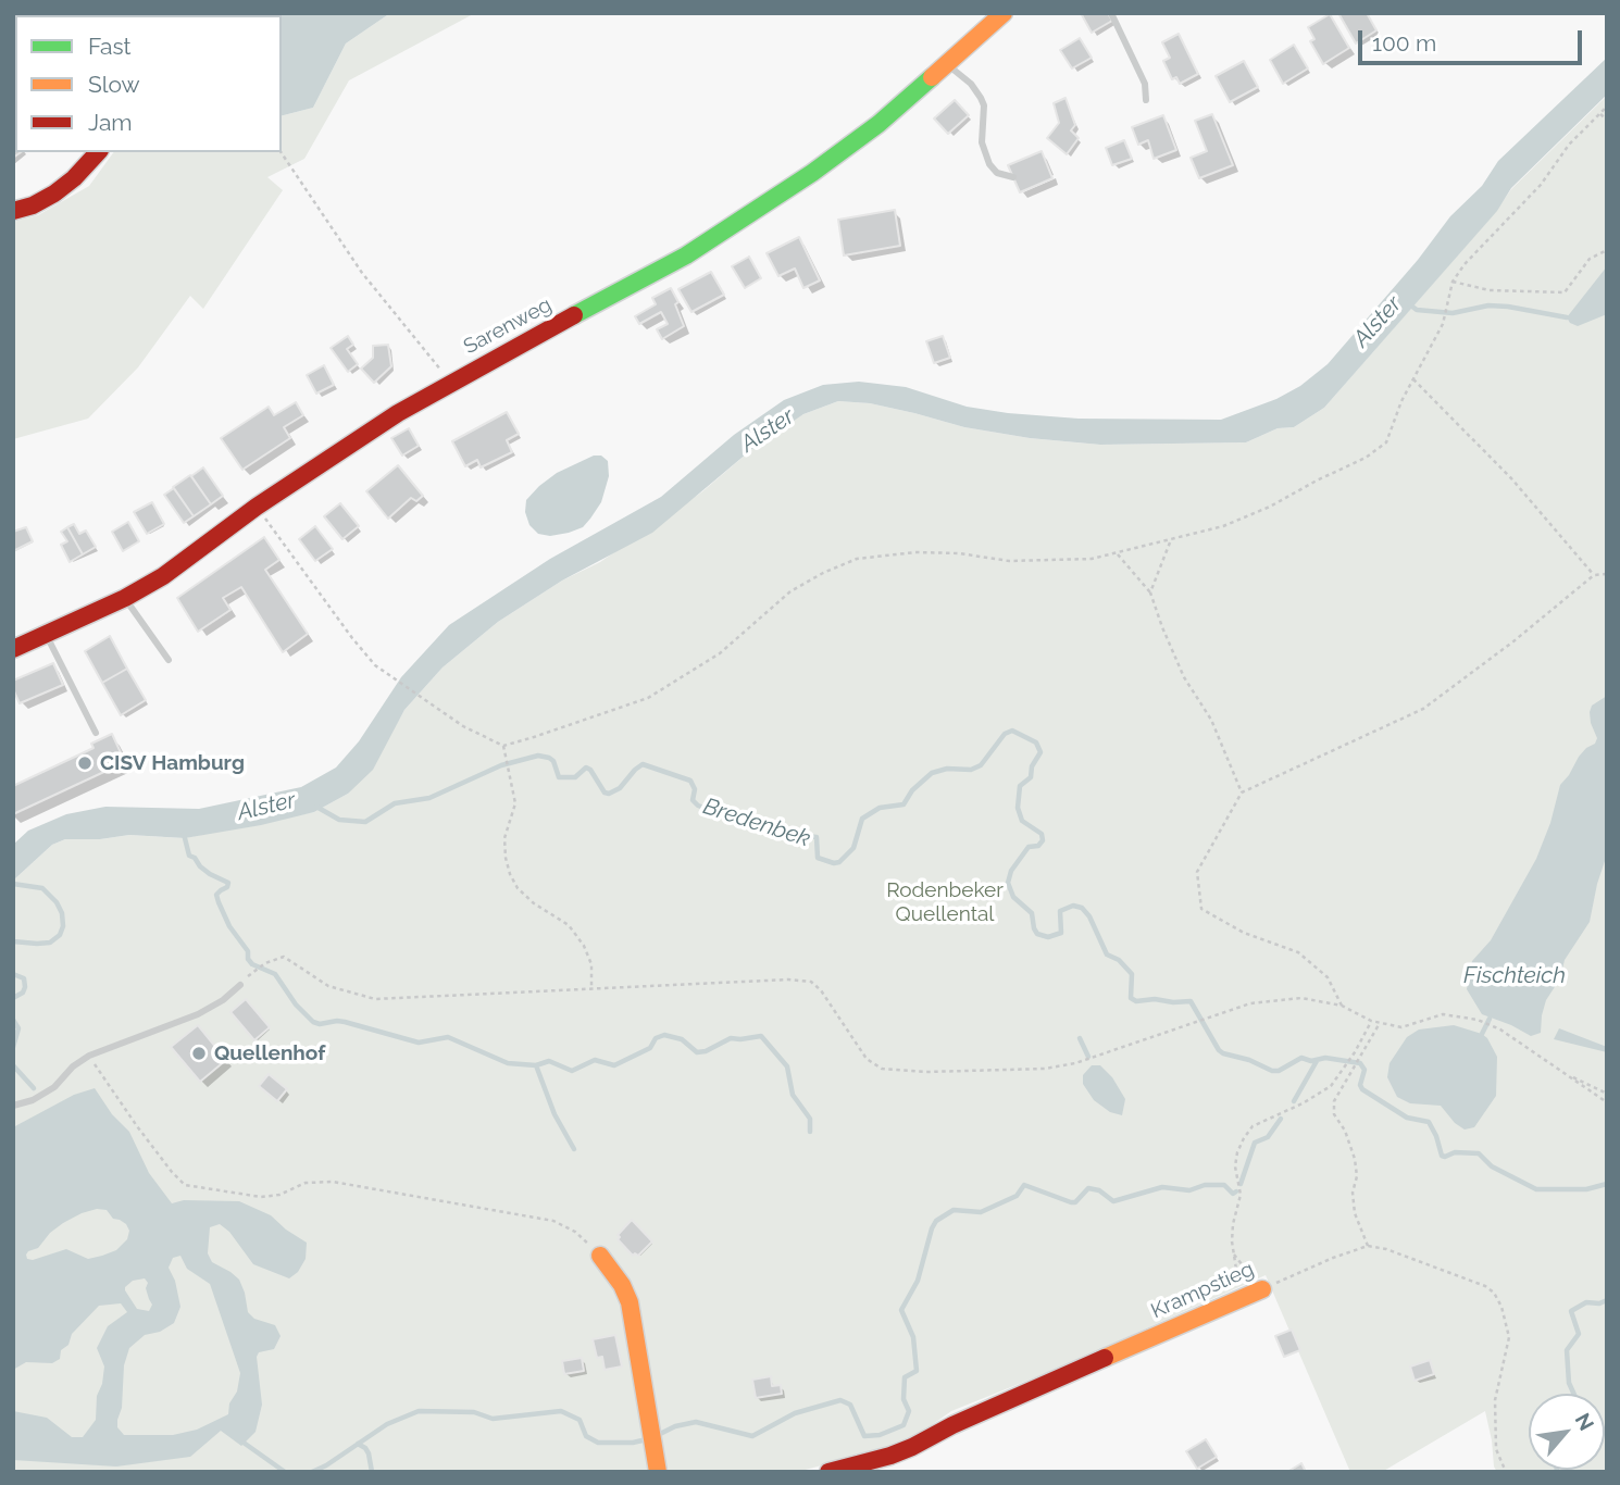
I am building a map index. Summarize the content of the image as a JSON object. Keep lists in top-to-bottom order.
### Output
{
  "streets": {
    "street": ["Sarenweg", "Krampstieg"]
  },
  "water": ["Alster", "Bredenbek", "Fischteich"],
  "parks": ["Rodenbeker Quellental"],
  "places": ["CISV Hamburg", "Quellenhof"],
  "legend": ["Fast", "Slow", "Jam"],
  "scale_bar": "100 m",
  "north": "top right"
}
